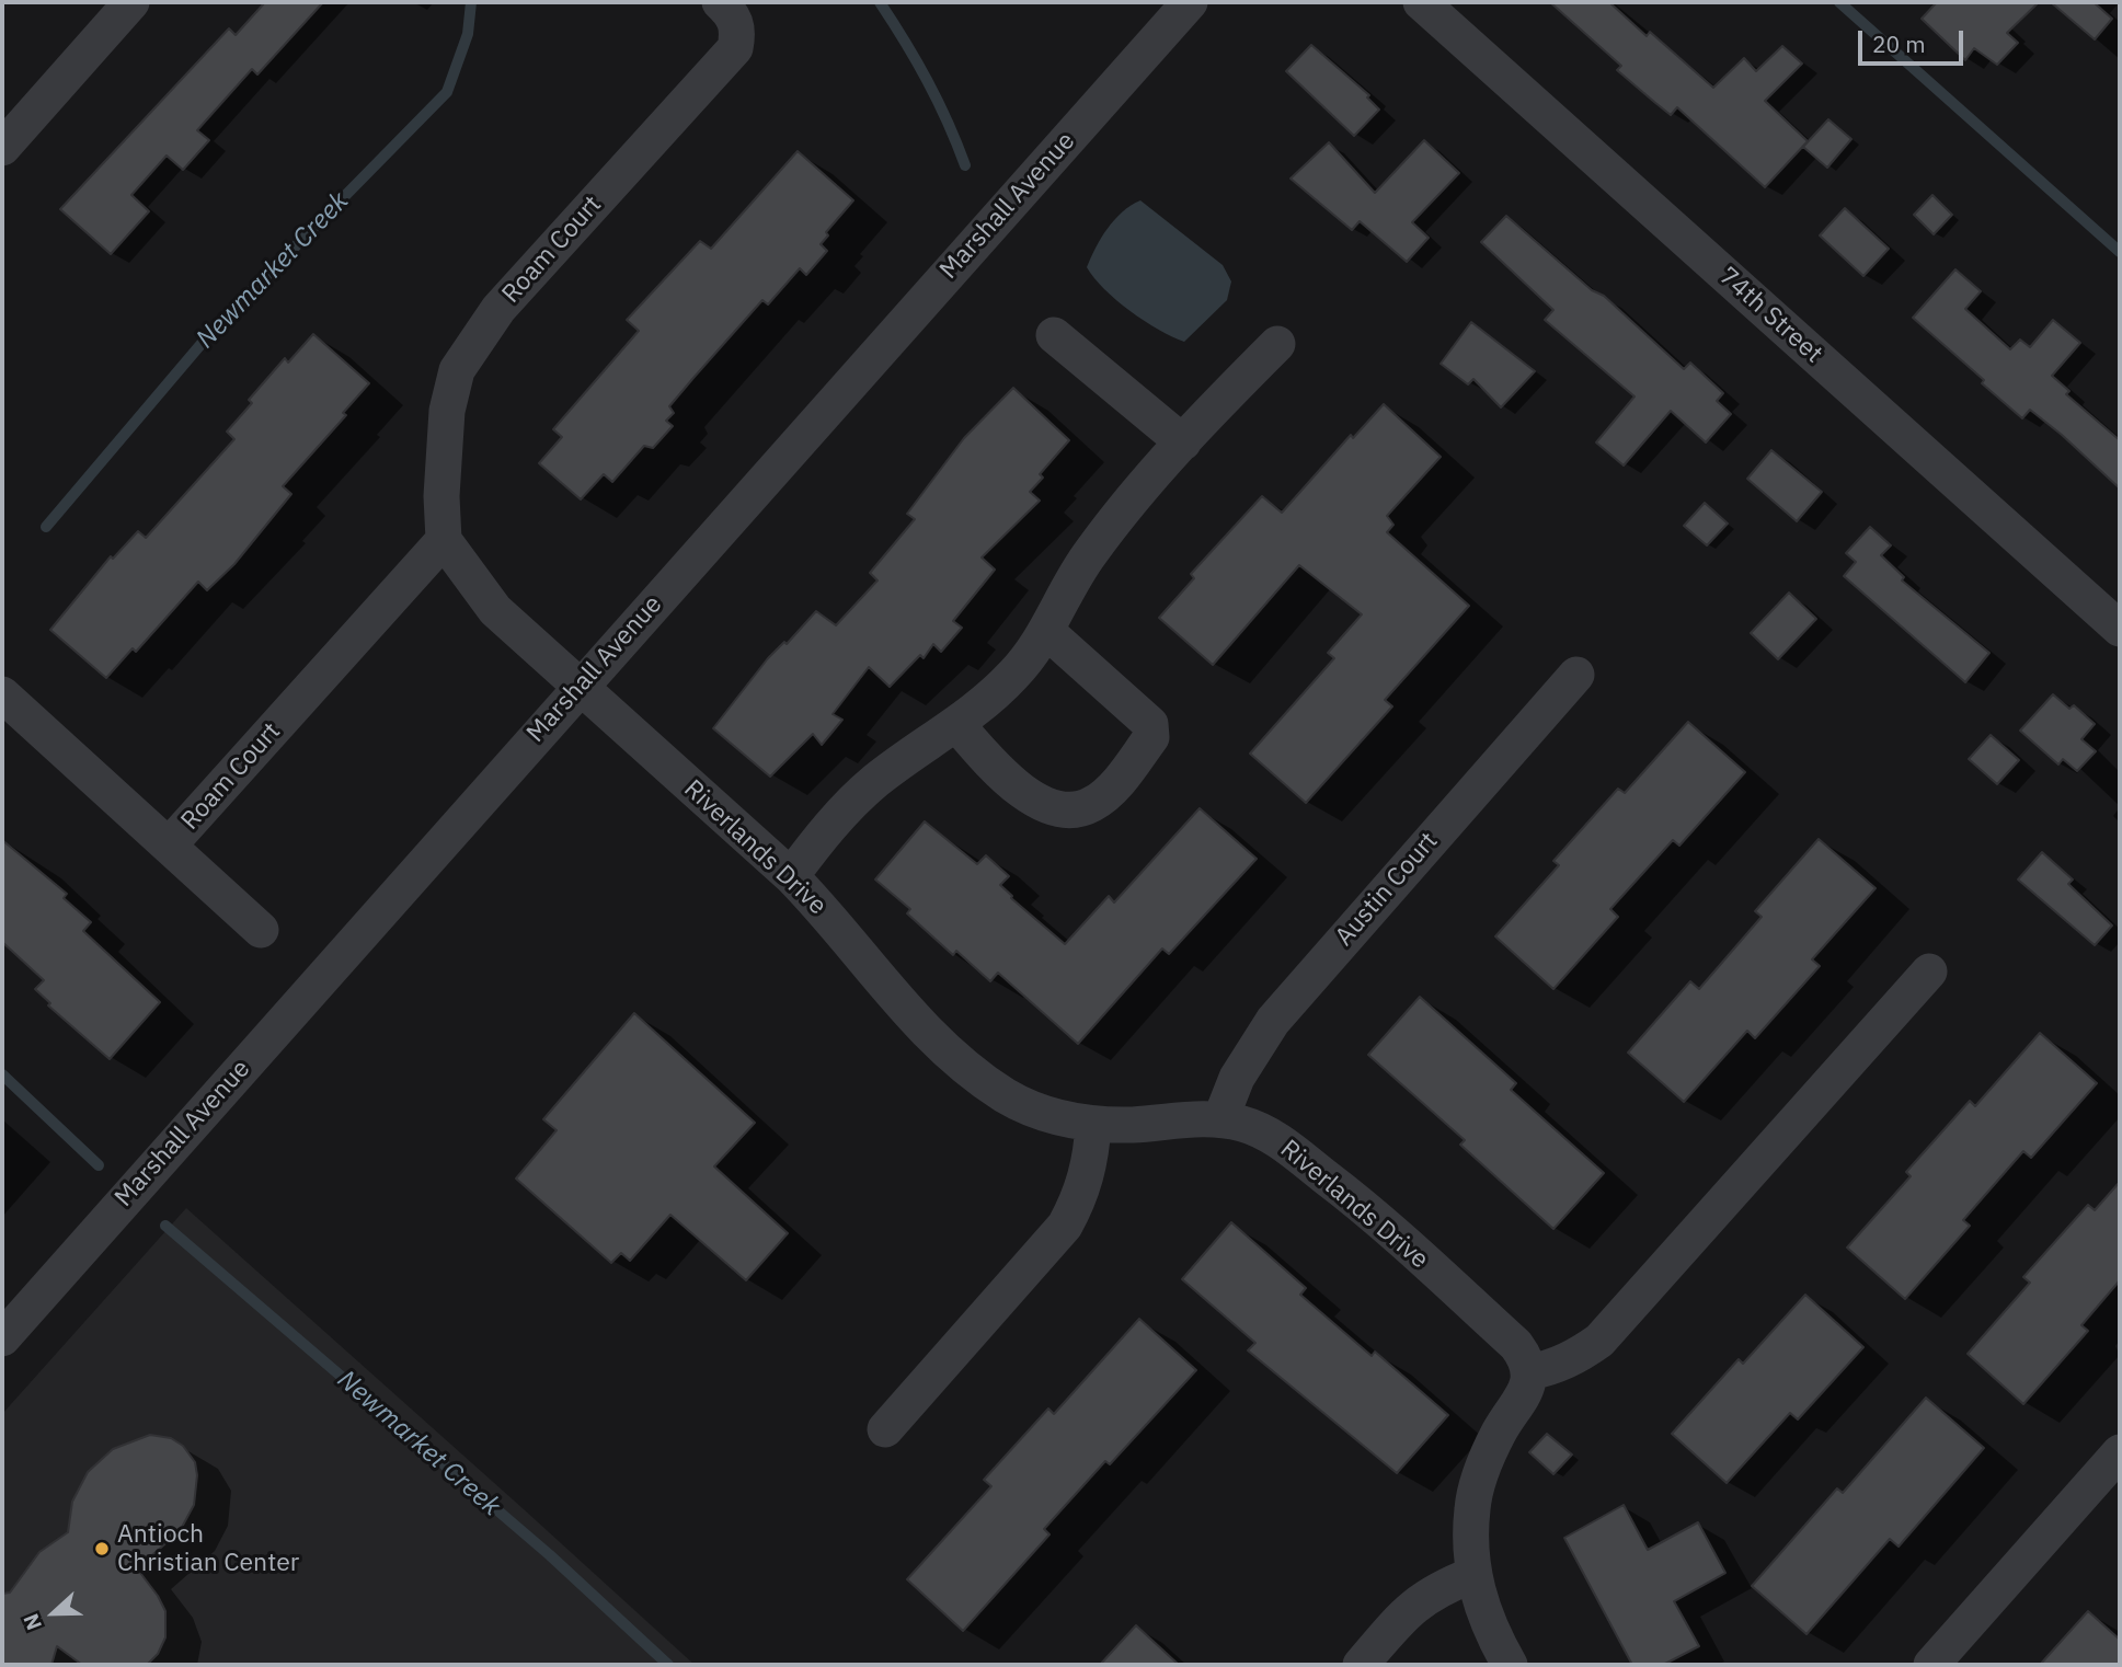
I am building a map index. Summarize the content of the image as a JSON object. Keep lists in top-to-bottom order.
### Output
{
  "streets": {
    "street": [
      "Marshall Avenue",
      "Roam Court",
      "74th Street",
      "Riverlands Drive",
      "Austin Court"
    ]
  },
  "crossings": [
    ["Marshall Avenue", "Riverlands Drive"],
    ["Riverlands Drive", "Austin Court"]
  ],
  "water": ["Newmarket Creek"],
  "places": ["Antioch Christian Center"],
  "scale_bar": "20 m",
  "north": "left"
}
